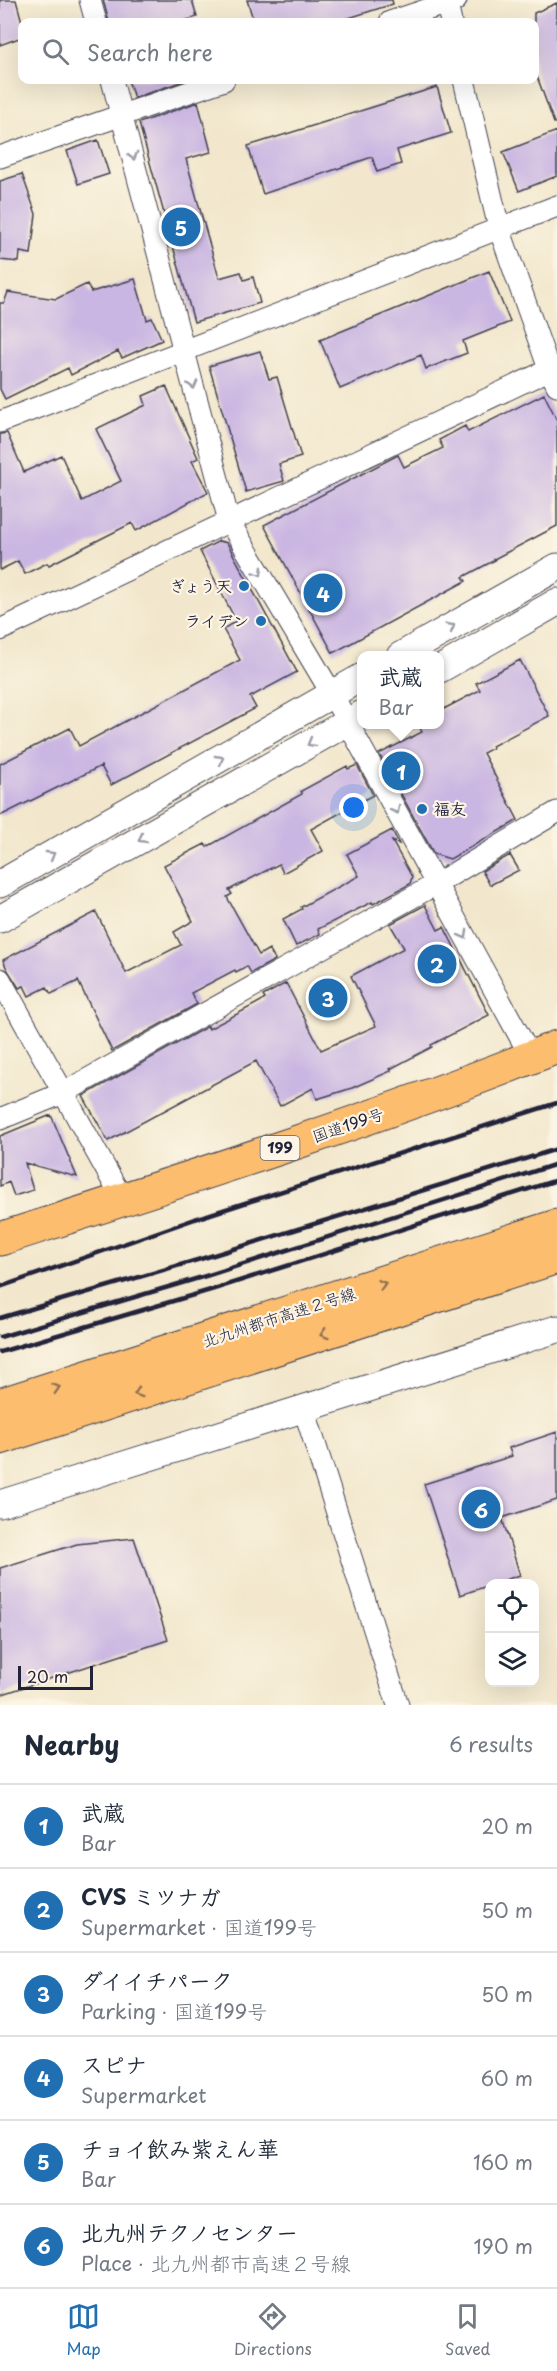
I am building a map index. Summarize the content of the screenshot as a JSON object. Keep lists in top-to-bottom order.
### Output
{
  "streets": {
    "highway": ["国道199号", "199", "北九州都市高速２号線"]
  },
  "places": ["ぎょう天", "ライデン", "福友"],
  "scale_bar": "20 m",
  "page": {
    "search": "Search here",
    "pins": [
      "5",
      "4",
      "1",
      "2",
      "3",
      "6"
    ],
    "popup": ["武蔵", "Bar"],
    "scale": "20 m",
    "heading": ["Nearby", "6 results"],
    "list": [
      {
        "mark": "1",
        "name": "武蔵",
        "note": "Bar",
        "value": "20 m"
      },
      {
        "mark": "2",
        "name": "CVS ミツナガ",
        "note": "Supermarket · 国道199号",
        "value": "50 m"
      },
      {
        "mark": "3",
        "name": "ダイイチパーク",
        "note": "Parking · 国道199号",
        "value": "50 m"
      },
      {
        "mark": "4",
        "name": "スピナ",
        "note": "Supermarket",
        "value": "60 m"
      },
      {
        "mark": "5",
        "name": "チョイ飲み紫えん華",
        "note": "Bar",
        "value": "160 m"
      },
      {
        "mark": "6",
        "name": "北九州テクノセンター",
        "note": "Place · 北九州都市高速２号線",
        "value": "190 m"
      }
    ],
    "nav": ["Map", "Directions", "Saved"]
  }
}
